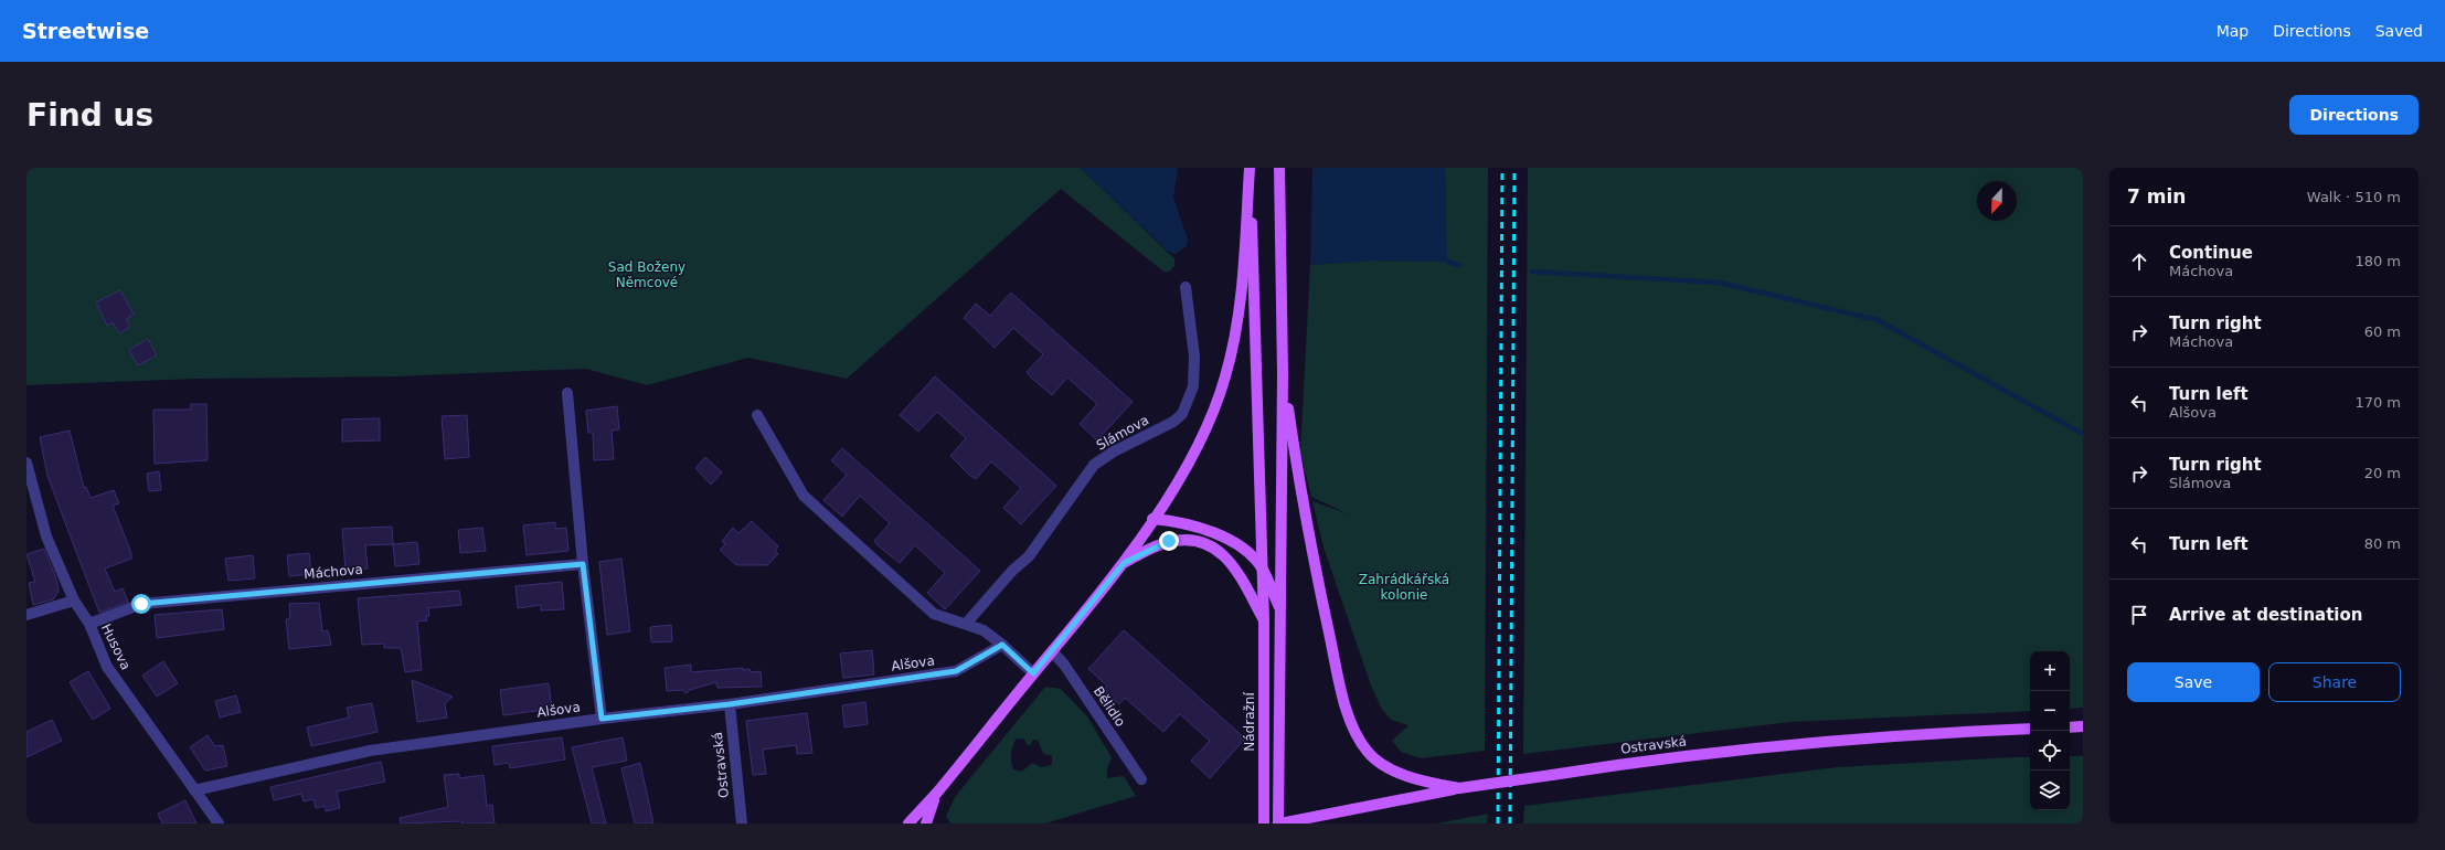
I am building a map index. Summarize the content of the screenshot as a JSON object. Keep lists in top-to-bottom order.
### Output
{
  "streets": {
    "main road": ["Nádražní", "Ostravská"],
    "street": [
      "Slámova",
      "Máchova",
      "Husova",
      "Alšova",
      "Bělidlo"
    ]
  },
  "crossings": [
    ["Máchova", "Husova"],
    ["Husova", "Alšova"],
    ["Alšova", "Ostravská"]
  ],
  "parks": ["Sad Boženy Němcové", "Zahrádkářská kolonie"],
  "north": "bottom",
  "page": {
    "header": "Streetwise",
    "nav": ["Map", "Directions", "Saved"],
    "buttons": [
      "Directions",
      ["Save", "Share"]
    ],
    "title": "Find us",
    "heading": ["7 min", "Walk · 510 m"],
    "list": [
      ["Continue", "Máchova", "180 m"],
      ["Turn right", "Máchova", "60 m"],
      ["Turn left", "Alšova", "170 m"],
      ["Turn right", "Slámova", "20 m"],
      ["Turn left", "80 m"],
      "Arrive at destination"
    ],
    "map_buttons": ["+", "−"]
  }
}
